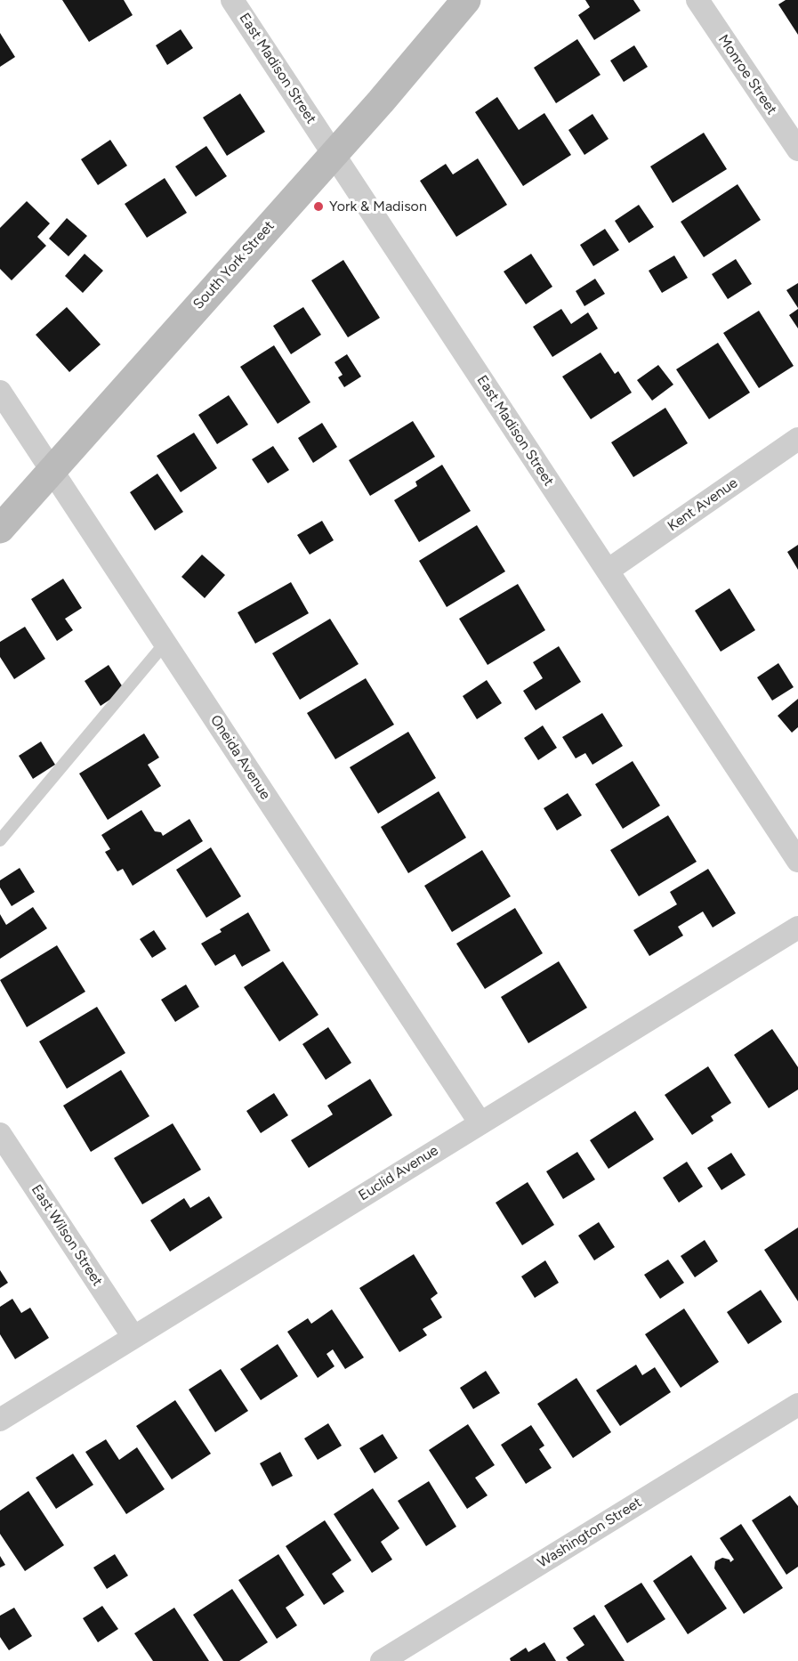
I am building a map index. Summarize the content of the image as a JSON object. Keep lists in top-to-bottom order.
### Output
{
  "streets": {
    "main road": ["South York Street"],
    "street": [
      "East Madison Street",
      "Monroe Street",
      "Kent Avenue",
      "Oneida Avenue",
      "Euclid Avenue",
      "East Wilson Street",
      "Washington Street"
    ]
  },
  "crossings": [
    ["East Madison Street", "South York Street"],
    ["East Madison Street", "Kent Avenue"],
    ["South York Street", "Oneida Avenue"],
    ["Oneida Avenue", "Euclid Avenue"],
    ["Euclid Avenue", "East Wilson Street"]
  ],
  "places": ["York & Madison"]
}
